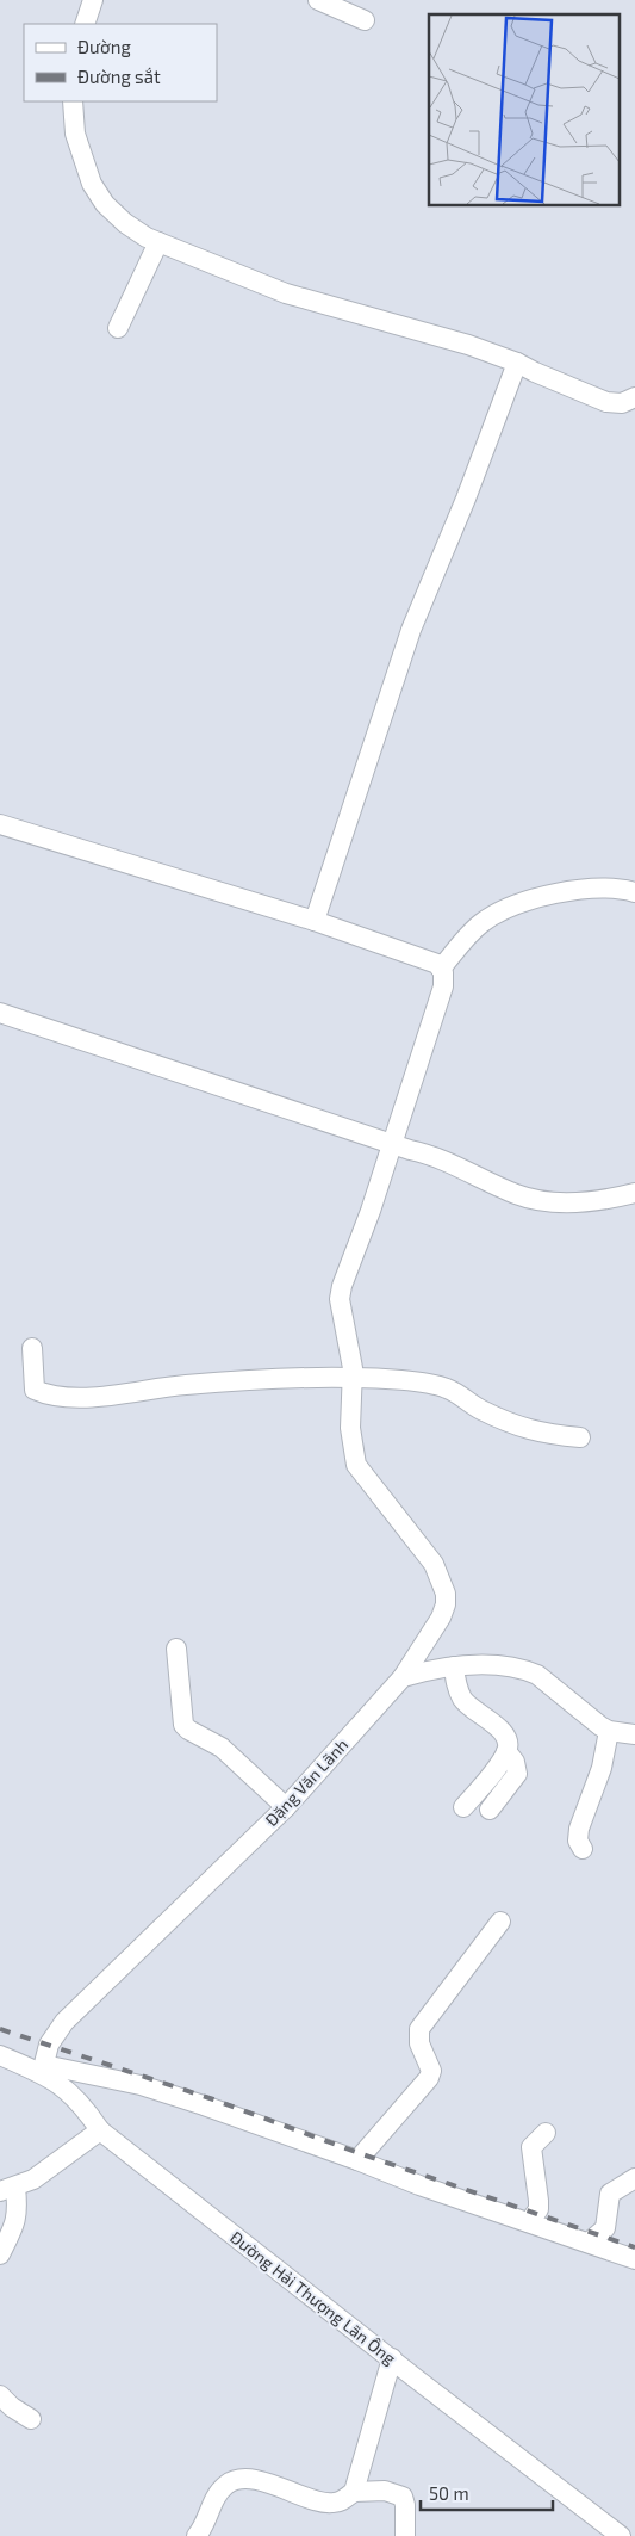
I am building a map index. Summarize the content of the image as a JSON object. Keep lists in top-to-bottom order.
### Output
{
  "streets": {
    "street": ["Đặng Văn Lãnh", "Đường Hải Thượng Lãn Ông"]
  },
  "crossings": [
    ["Đặng Văn Lãnh", "Đường Hải Thượng Lãn Ông"]
  ],
  "legend": ["Đường", "Đường sắt"],
  "scale_bar": "50 m"
}
